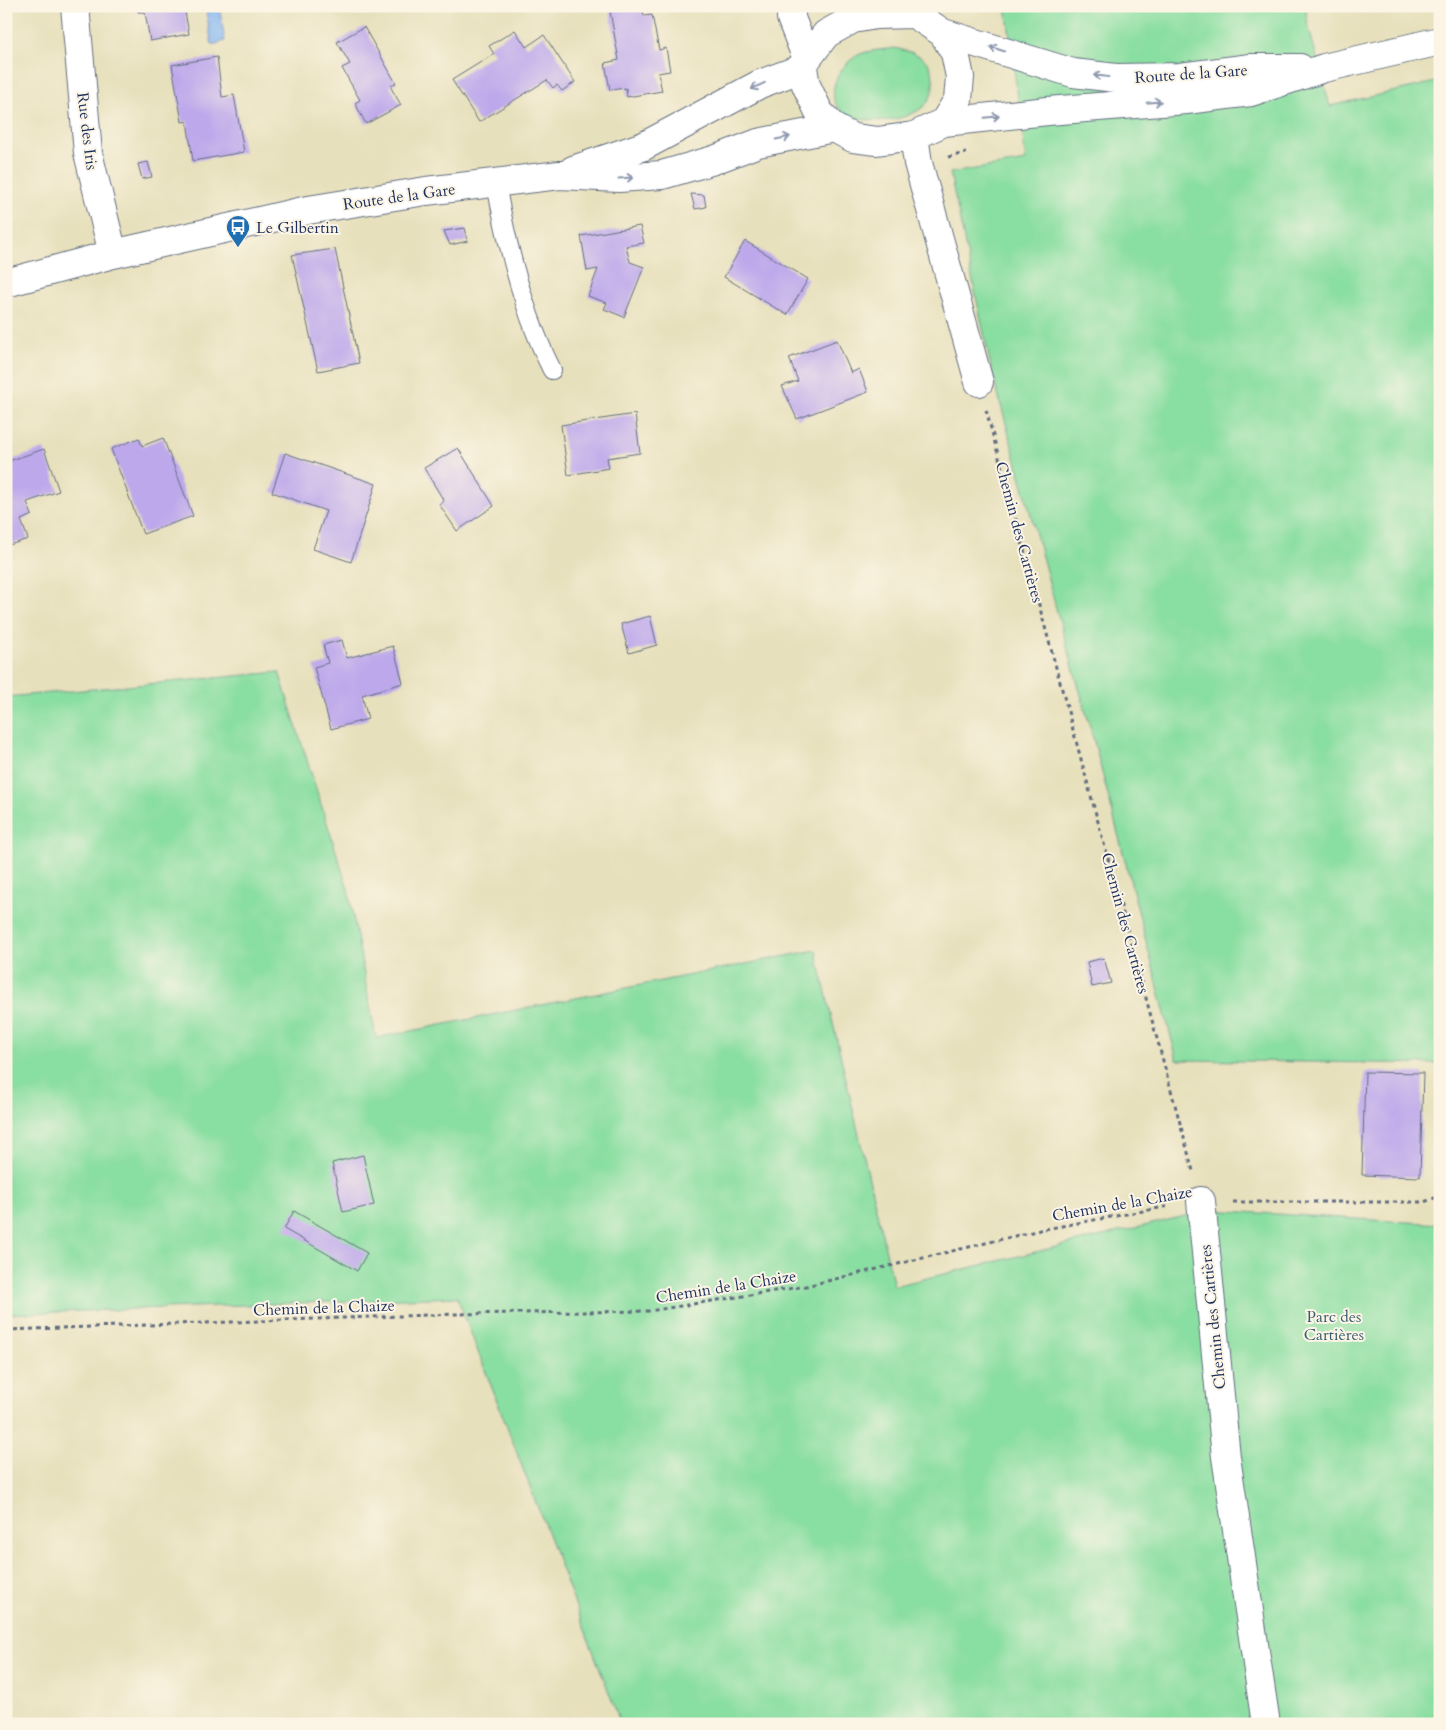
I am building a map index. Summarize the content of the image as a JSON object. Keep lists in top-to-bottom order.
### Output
{
  "streets": {
    "street": ["Route de la Gare", "Rue des Iris", "Chemin des Cartières"],
    "path": ["Chemin de la Chaize"]
  },
  "crossings": [
    ["Route de la Gare", "Rue des Iris"],
    ["Chemin des Cartières", "Chemin de la Chaize"]
  ],
  "parks": ["Parc des Cartières"],
  "places": {
    "bus stop": ["Le Gilbertin"]
  }
}
